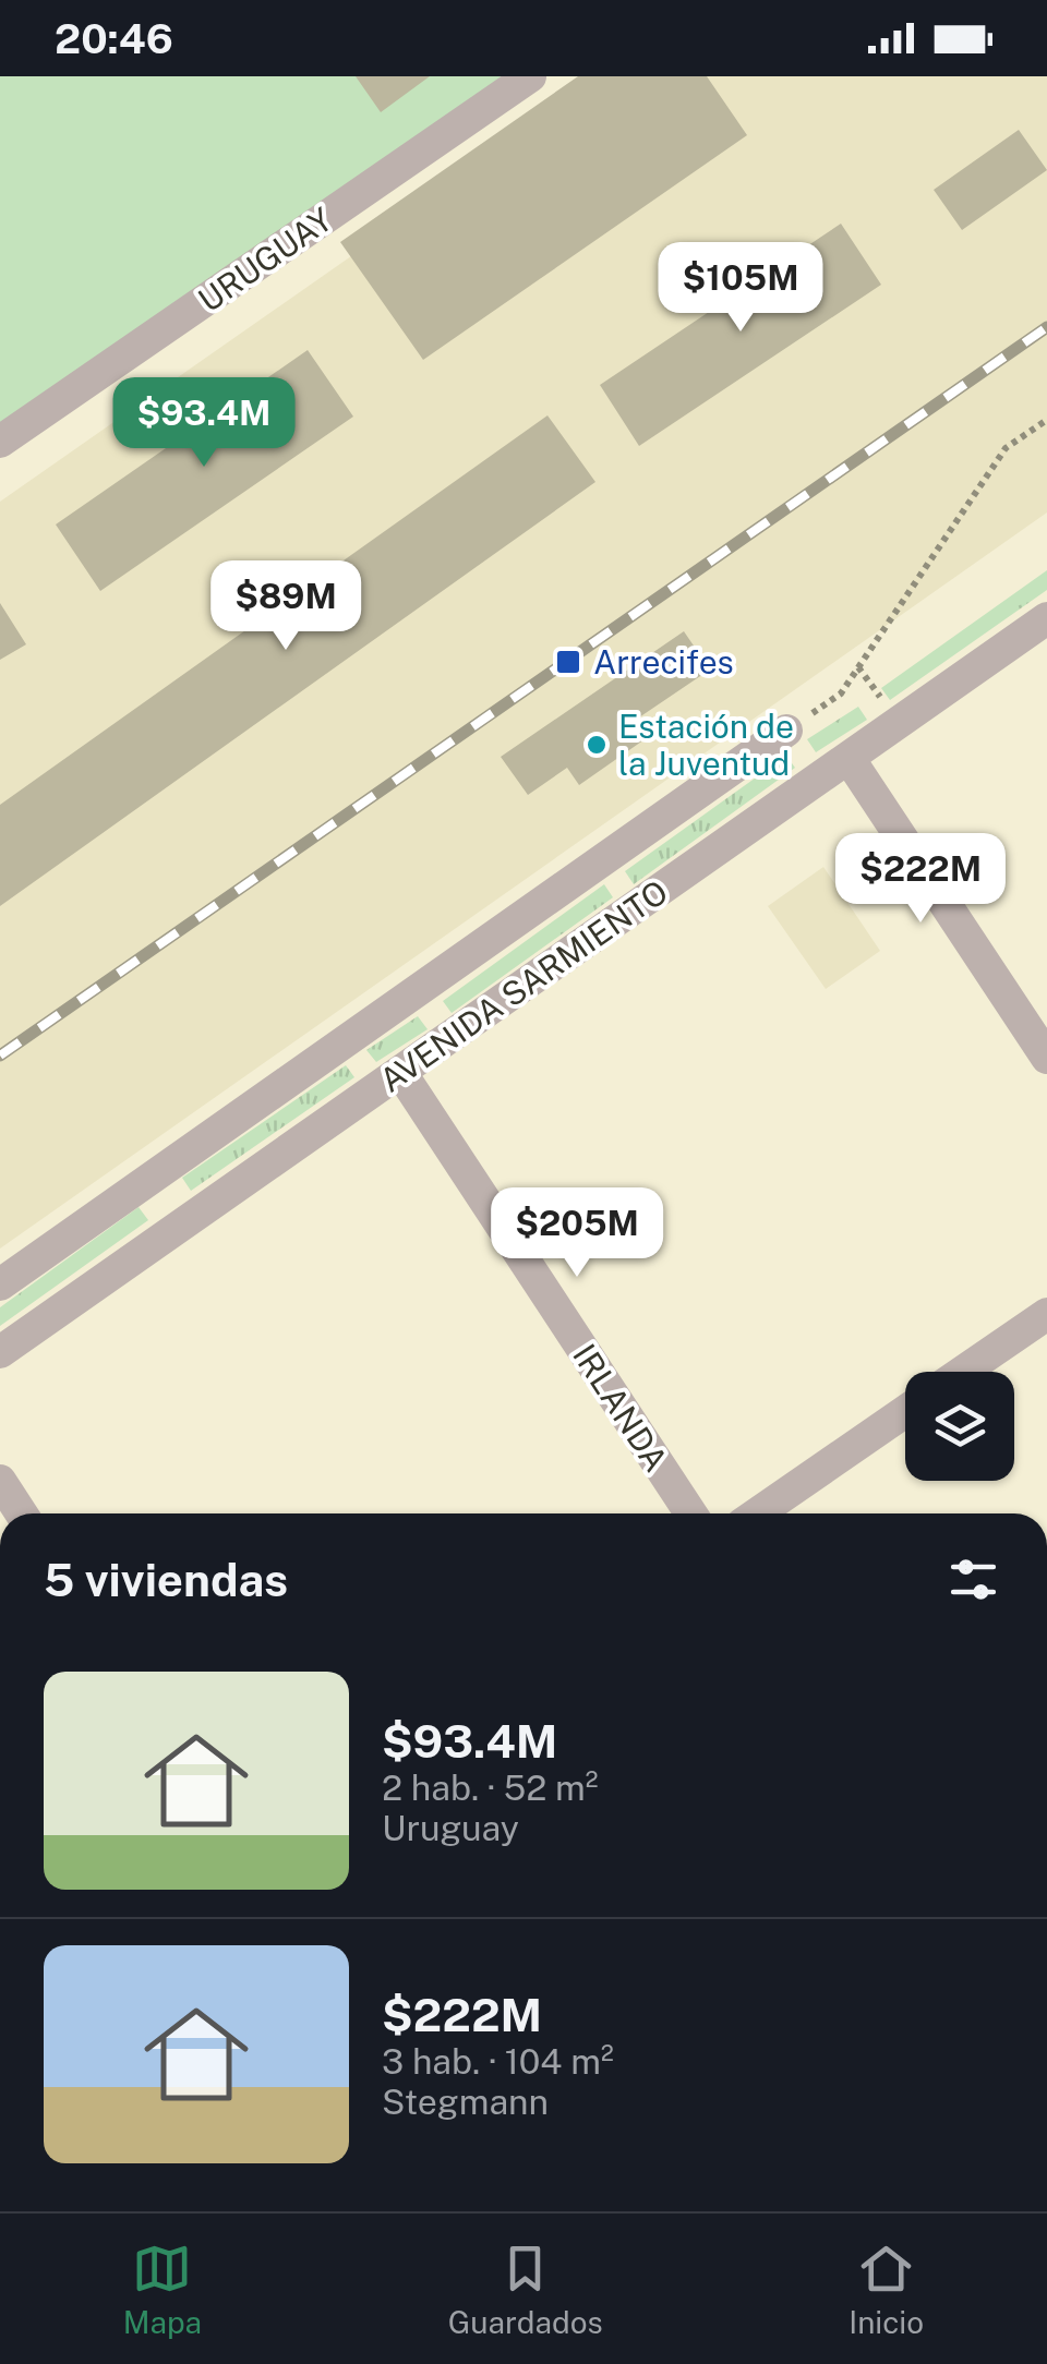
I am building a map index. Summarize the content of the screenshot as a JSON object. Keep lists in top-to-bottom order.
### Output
{
  "streets": {
    "street": ["URUGUAY", "AVENIDA SARMIENTO", "IRLANDA"]
  },
  "crossings": [
    ["AVENIDA SARMIENTO", "IRLANDA"]
  ],
  "places": {
    "transit": ["Arrecifes"],
    "other": ["Estación de la Juventud"]
  },
  "page": {
    "status": "20:46",
    "price": [
      "$105M",
      "$93.4M",
      "$89M",
      "$222M",
      "$205M"
    ],
    "heading": "5 viviendas",
    "list": [
      {
        "name": "$93.4M",
        "note": "2 hab. · 52 m² · Uruguay"
      },
      {
        "name": "$222M",
        "note": "3 hab. · 104 m² · Stegmann"
      }
    ],
    "tabs": ["Mapa", "Guardados", "Inicio"]
  }
}
